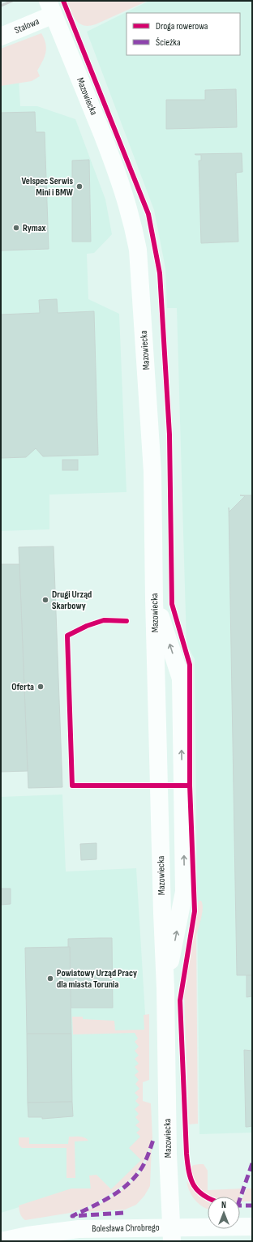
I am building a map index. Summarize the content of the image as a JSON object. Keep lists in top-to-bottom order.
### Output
{
  "streets": {
    "street": ["Stalowa", "Mazowiecka", "Bolesława Chrobrego"]
  },
  "crossings": [
    ["Stalowa", "Mazowiecka"],
    ["Mazowiecka", "Bolesława Chrobrego"]
  ],
  "places": [
    "Velspec Serwis Mini i BMW",
    "Rymax",
    "Drugi Urząd Skarbowy",
    "Oferta",
    "Powiatowy Urząd Pracy dla miasta Torunia"
  ],
  "legend": ["Droga rowerowa", "Ścieżka"],
  "north": "top"
}
